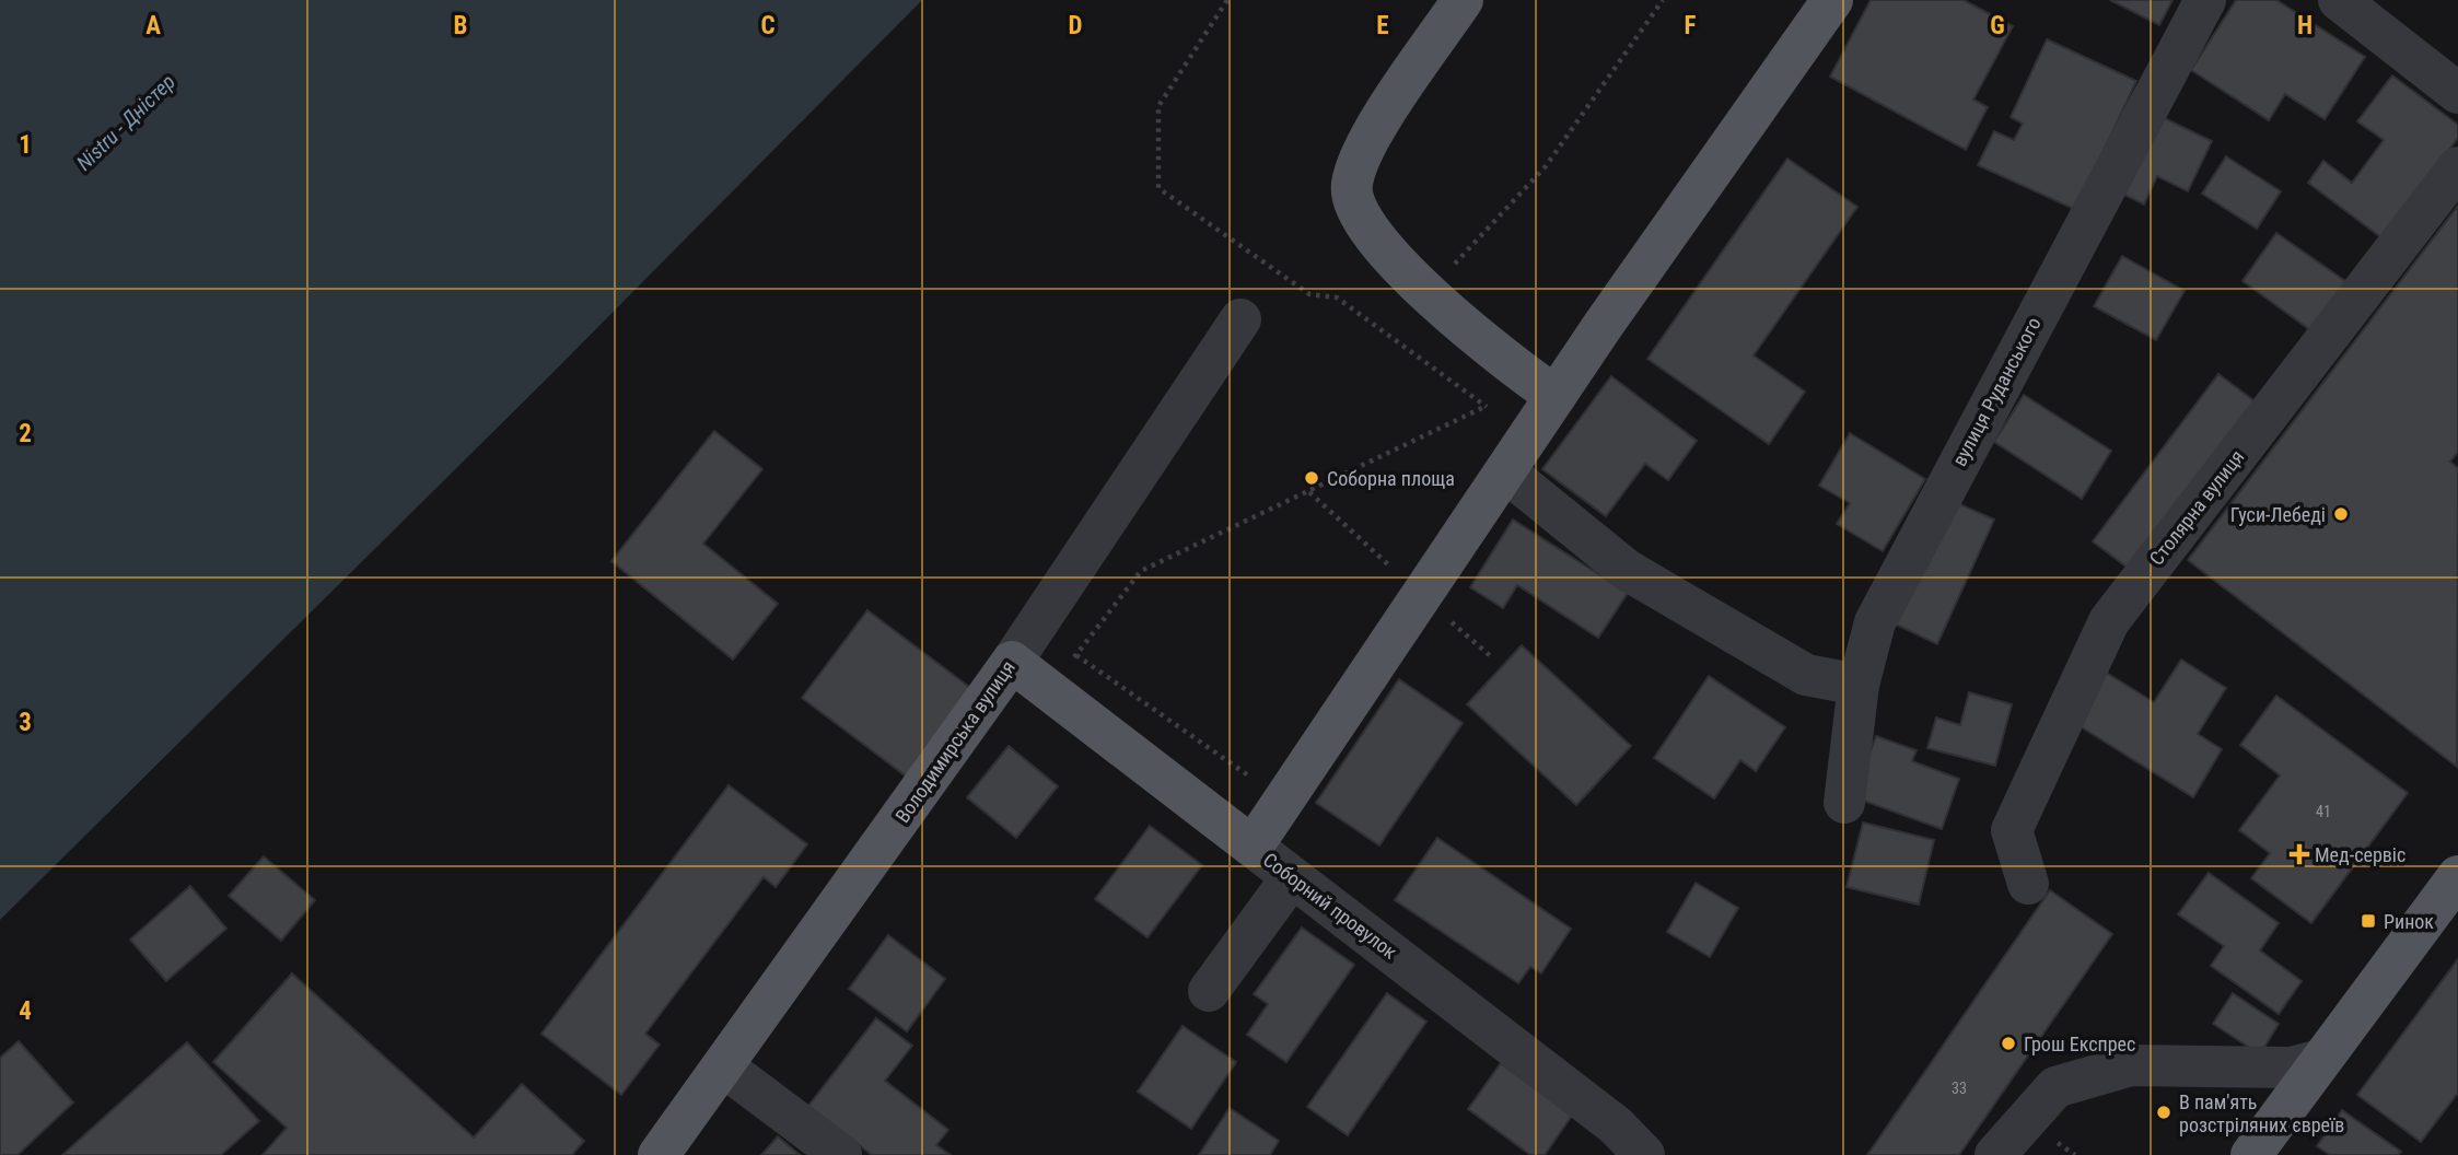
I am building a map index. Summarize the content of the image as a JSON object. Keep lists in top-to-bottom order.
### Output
{
  "streets": {
    "main road": ["Володимирська вулиця", "Соборний провулок"],
    "street": ["вулиця Руданського", "Столярна вулиця"]
  },
  "crossings": [
    ["Володимирська вулиця", "Соборний провулок"]
  ],
  "water": ["Nistru - Дністер"],
  "places": {
    "other": [
      "Соборна площа",
      "Гуси-Лебеді",
      "Грош Експрес",
      "В пам'ять розстріляних євреїв"
    ],
    "health": ["Мед-cервіс"],
    "transit": ["Ринок"]
  },
  "house_numbers": ["41", "33"],
  "grid": {
    "columns": [
      "A",
      "B",
      "C",
      "D",
      "E",
      "F",
      "G",
      "H"
    ],
    "rows": [
      "1",
      "2",
      "3",
      "4"
    ]
  }
}
